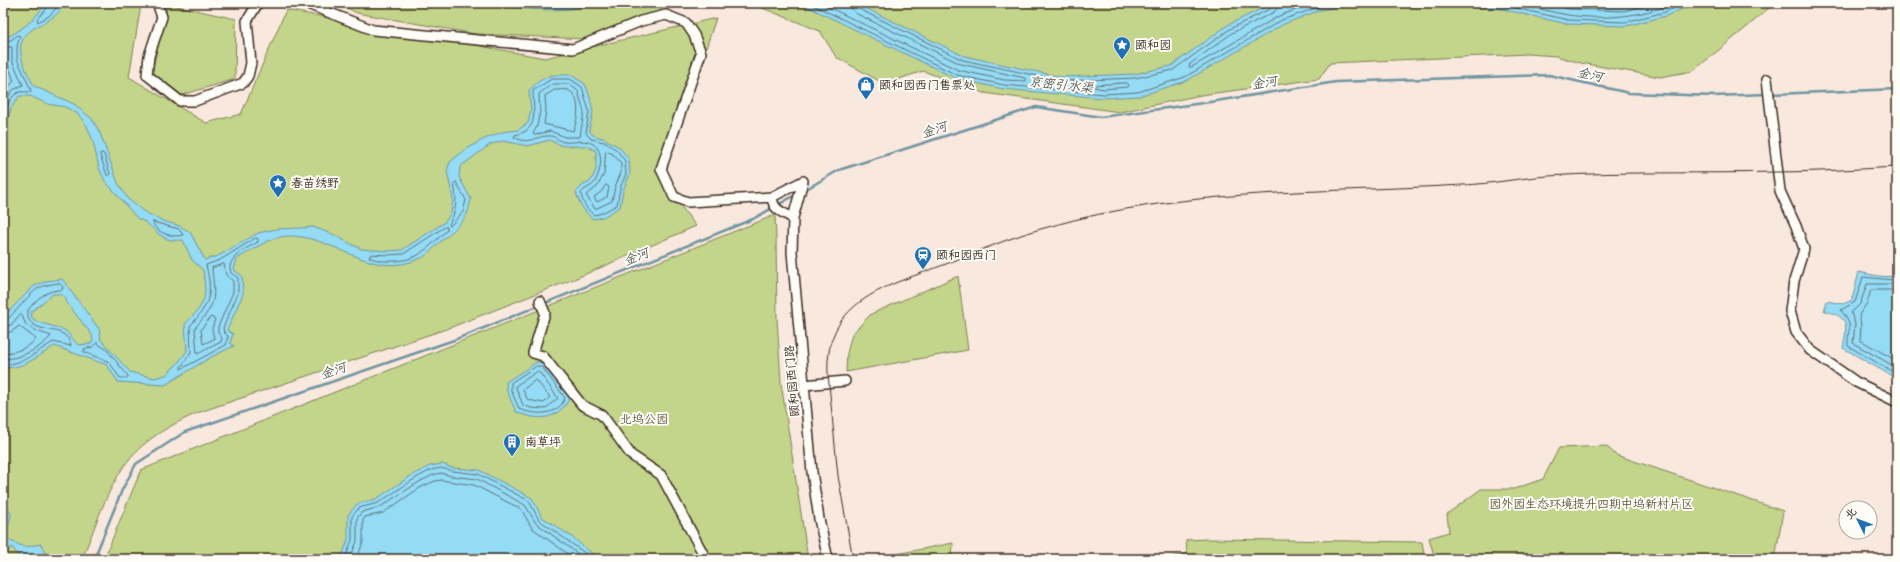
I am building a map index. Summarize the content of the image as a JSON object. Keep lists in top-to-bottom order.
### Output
{
  "streets": {
    "street": ["颐和园西门路"]
  },
  "water": ["金河", "京密引水渠"],
  "parks": ["北坞公园", "园外园生态环境提升四期中坞新村片区"],
  "places": {
    "place": ["颐和园", "春苗绣野"],
    "shop": ["颐和园西门售票处"],
    "station": ["颐和园西门"],
    "building": ["南草坪"]
  },
  "north": "top left"
}
